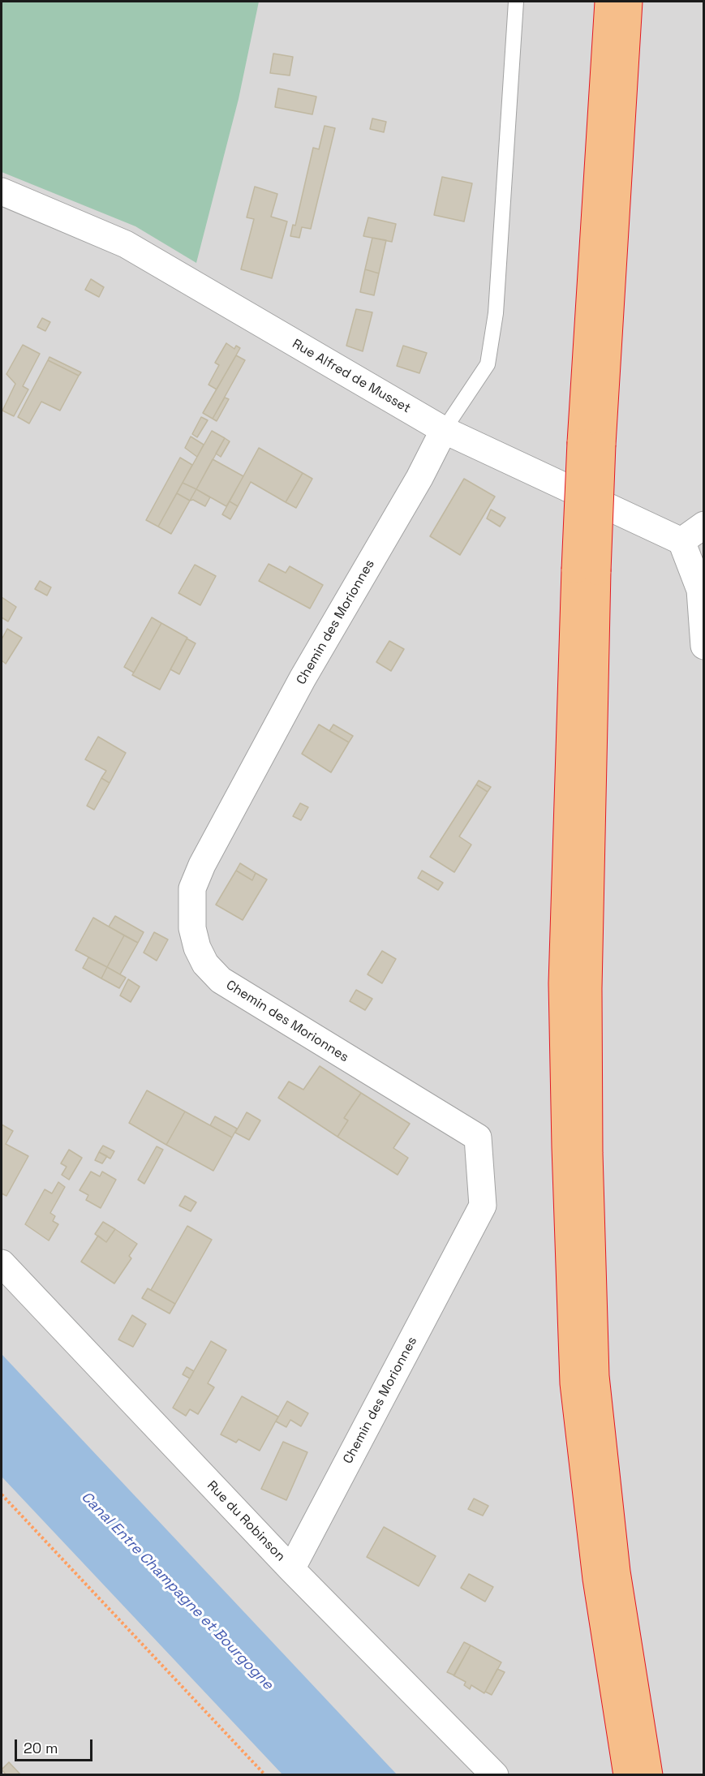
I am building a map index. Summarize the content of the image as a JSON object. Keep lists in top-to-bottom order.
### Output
{
  "streets": {
    "street": ["Rue Alfred de Musset", "Chemin des Morionnes", "Rue du Robinson"]
  },
  "crossings": [
    ["Rue Alfred de Musset", "Chemin des Morionnes"],
    ["Chemin des Morionnes", "Rue du Robinson"]
  ],
  "water": ["Canal Entre Champagne et Bourgogne"],
  "scale_bar": "20 m"
}
